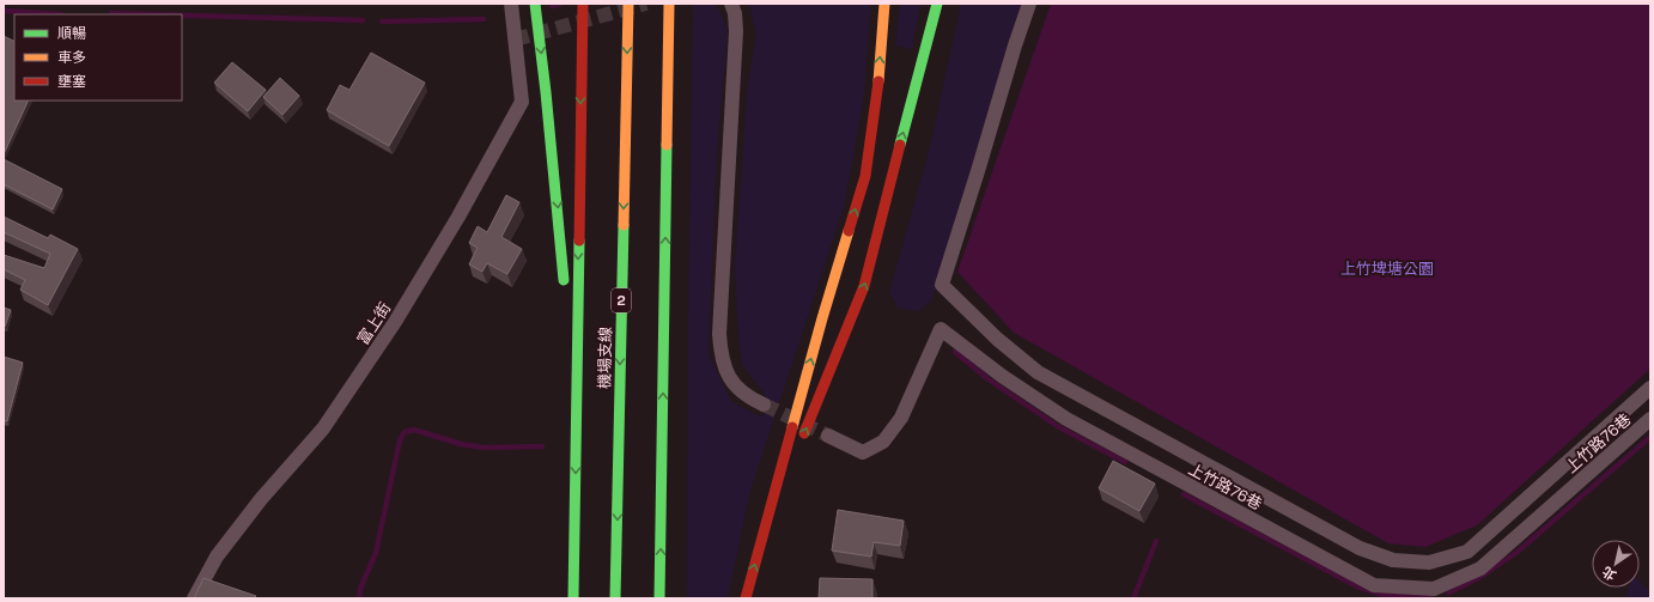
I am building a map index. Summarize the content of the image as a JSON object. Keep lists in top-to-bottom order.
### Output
{
  "streets": {
    "highway": ["2", "機場支線"],
    "street": ["富上街", "上竹路76巷"]
  },
  "parks": ["上竹埤塘公園"],
  "legend": ["順暢", "車多", "壅塞"],
  "north": "bottom left"
}
